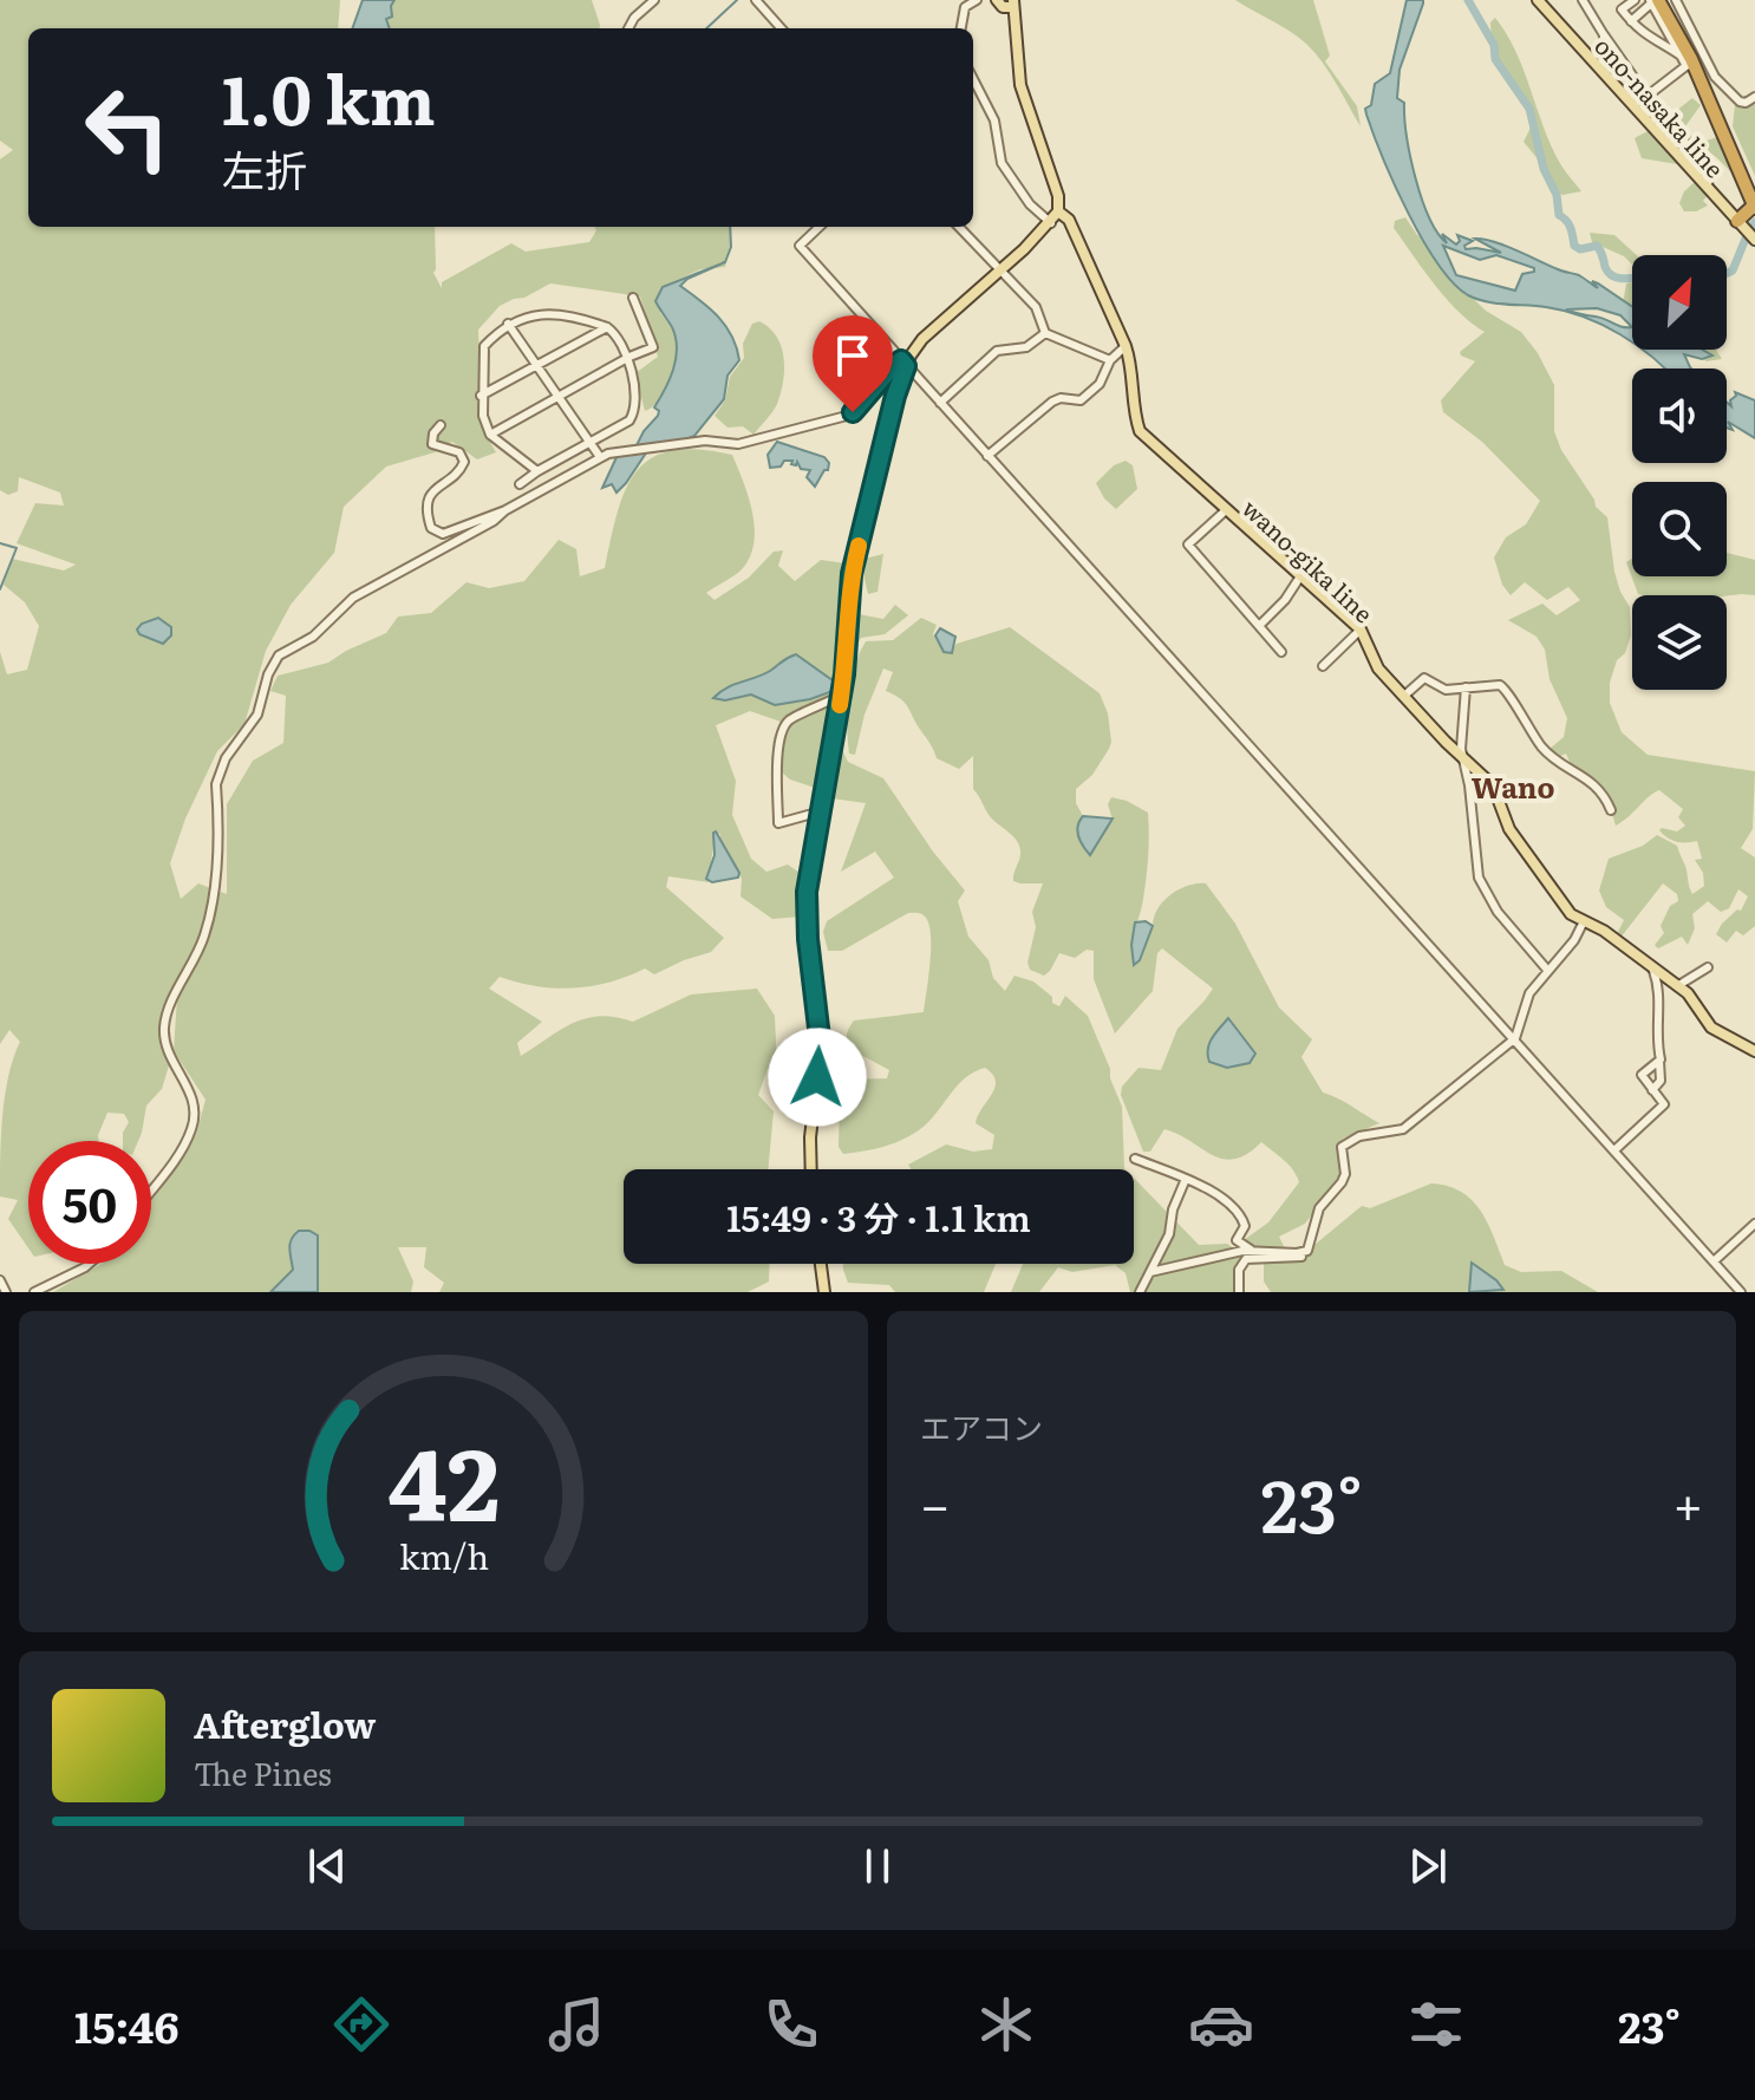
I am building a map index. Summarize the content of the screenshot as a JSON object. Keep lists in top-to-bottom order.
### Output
{
  "streets": {
    "main road": ["ono-nasaka line", "wano-gika line"]
  },
  "districts": ["Wano"],
  "north": "top right",
  "page": {
    "turn": ["1.0 km", "左折"],
    "limit": "50",
    "trip": "15:49 · 3 分 · 1.1 km",
    "tile": "エアコン",
    "heat": ["−", "23°", "+"],
    "song": ["Afterglow", "The Pines"],
    "tabs": ["15:46", "23°"],
    "gauge": ["42", "km/h"]
  }
}
